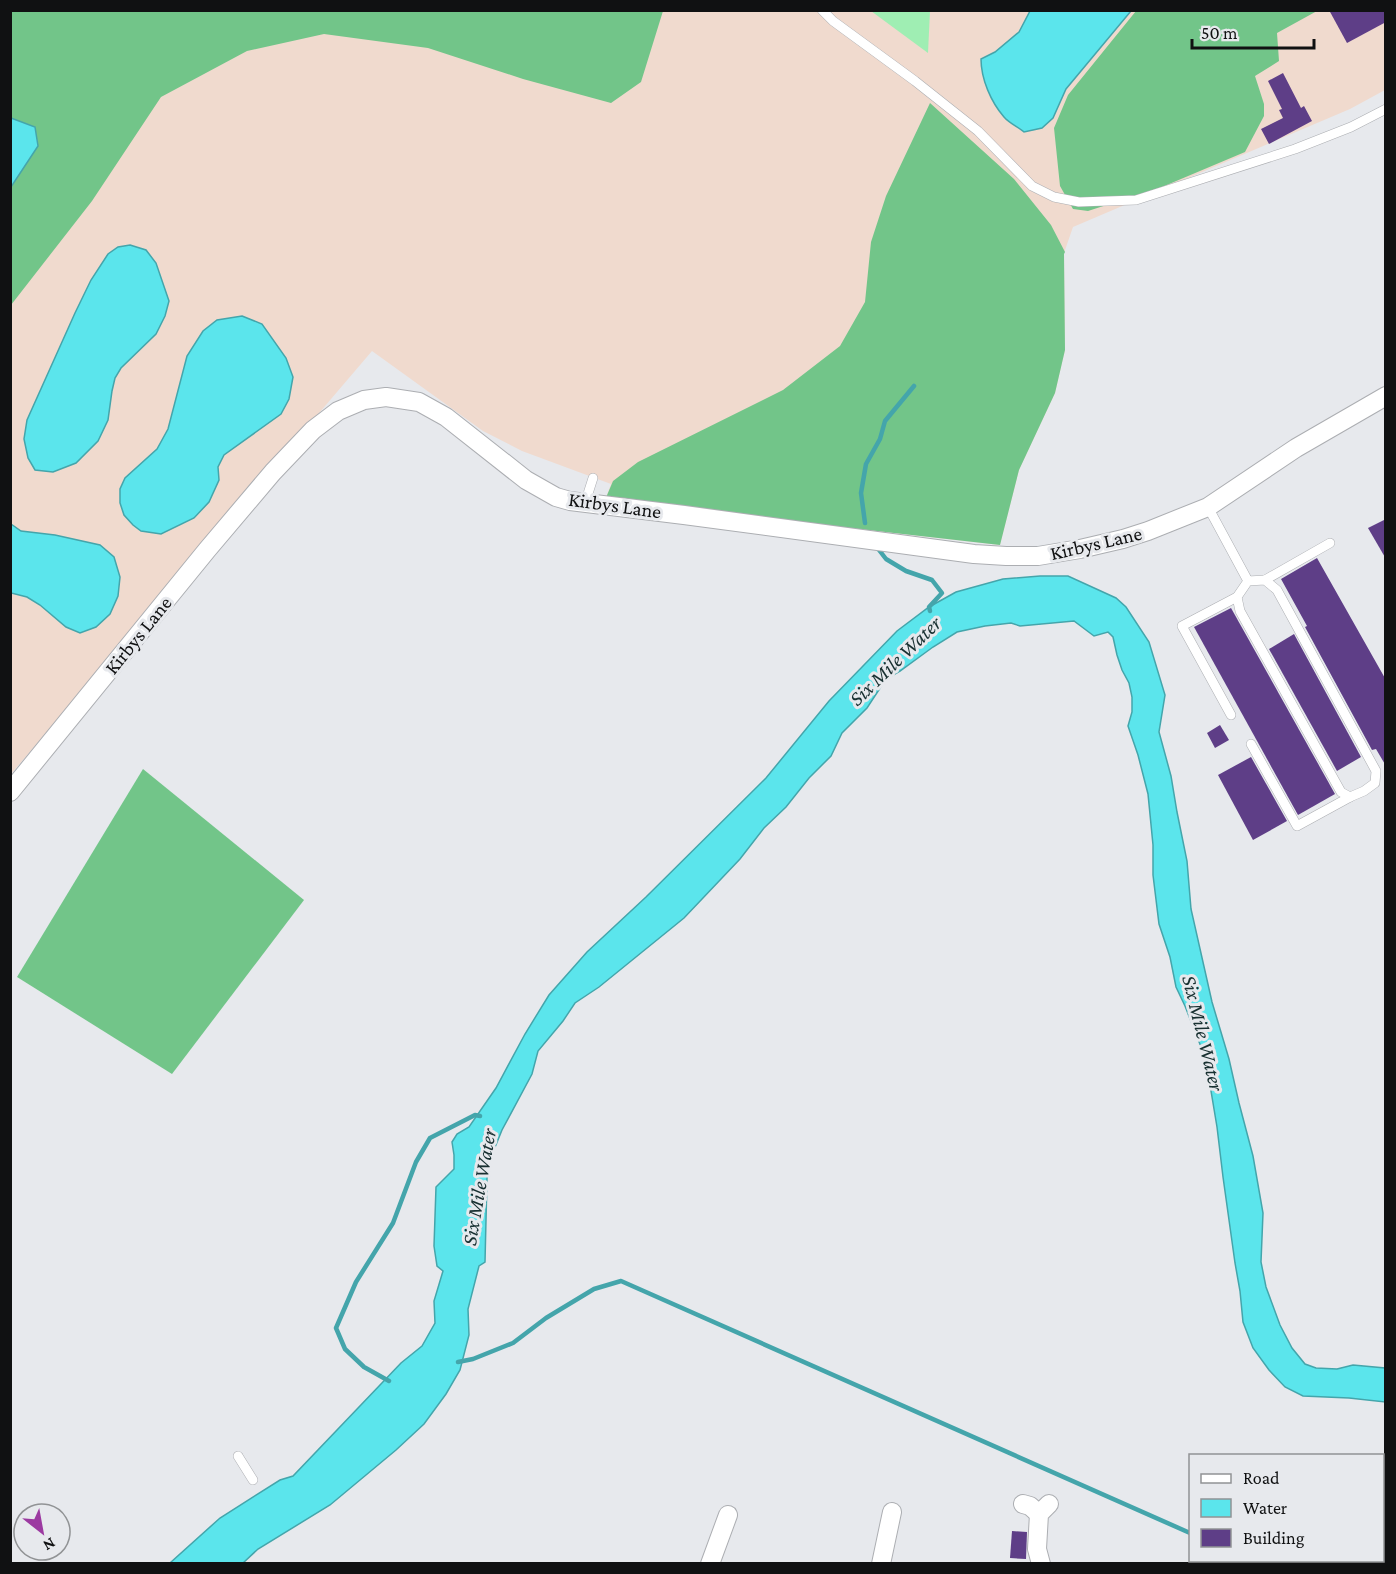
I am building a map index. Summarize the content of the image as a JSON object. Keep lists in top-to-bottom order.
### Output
{
  "streets": {
    "street": ["Kirbys Lane"]
  },
  "water": ["Six Mile Water"],
  "legend": ["Road", "Water", "Building"],
  "scale_bar": "50 m",
  "north": "bottom right"
}
